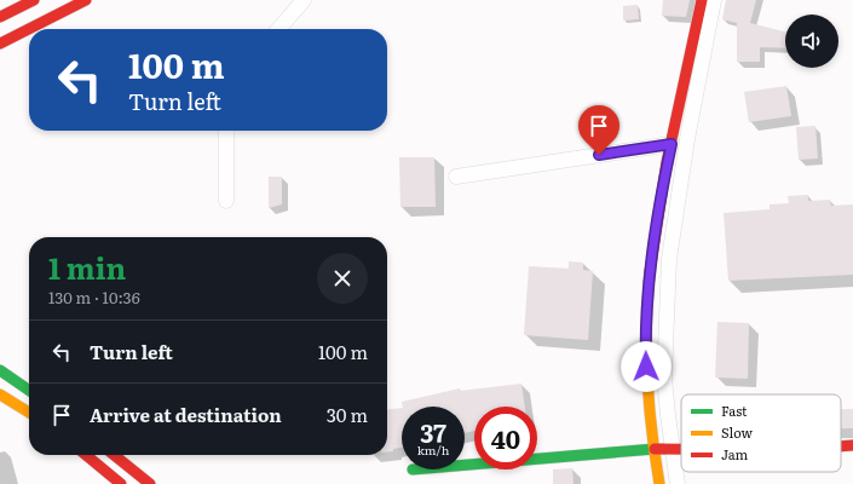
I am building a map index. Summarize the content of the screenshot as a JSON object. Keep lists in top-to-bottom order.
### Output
{
  "legend": ["Fast", "Slow", "Jam"],
  "page": {
    "turn": ["100 m", "Turn left"],
    "heading": ["1 min", "130 m · 10:36"],
    "list": [
      {
        "name": "Turn left",
        "value": "100 m"
      },
      {
        "name": "Arrive at destination",
        "value": "30 m"
      }
    ],
    "speed": "37 km/h",
    "limit": "40"
  }
}
